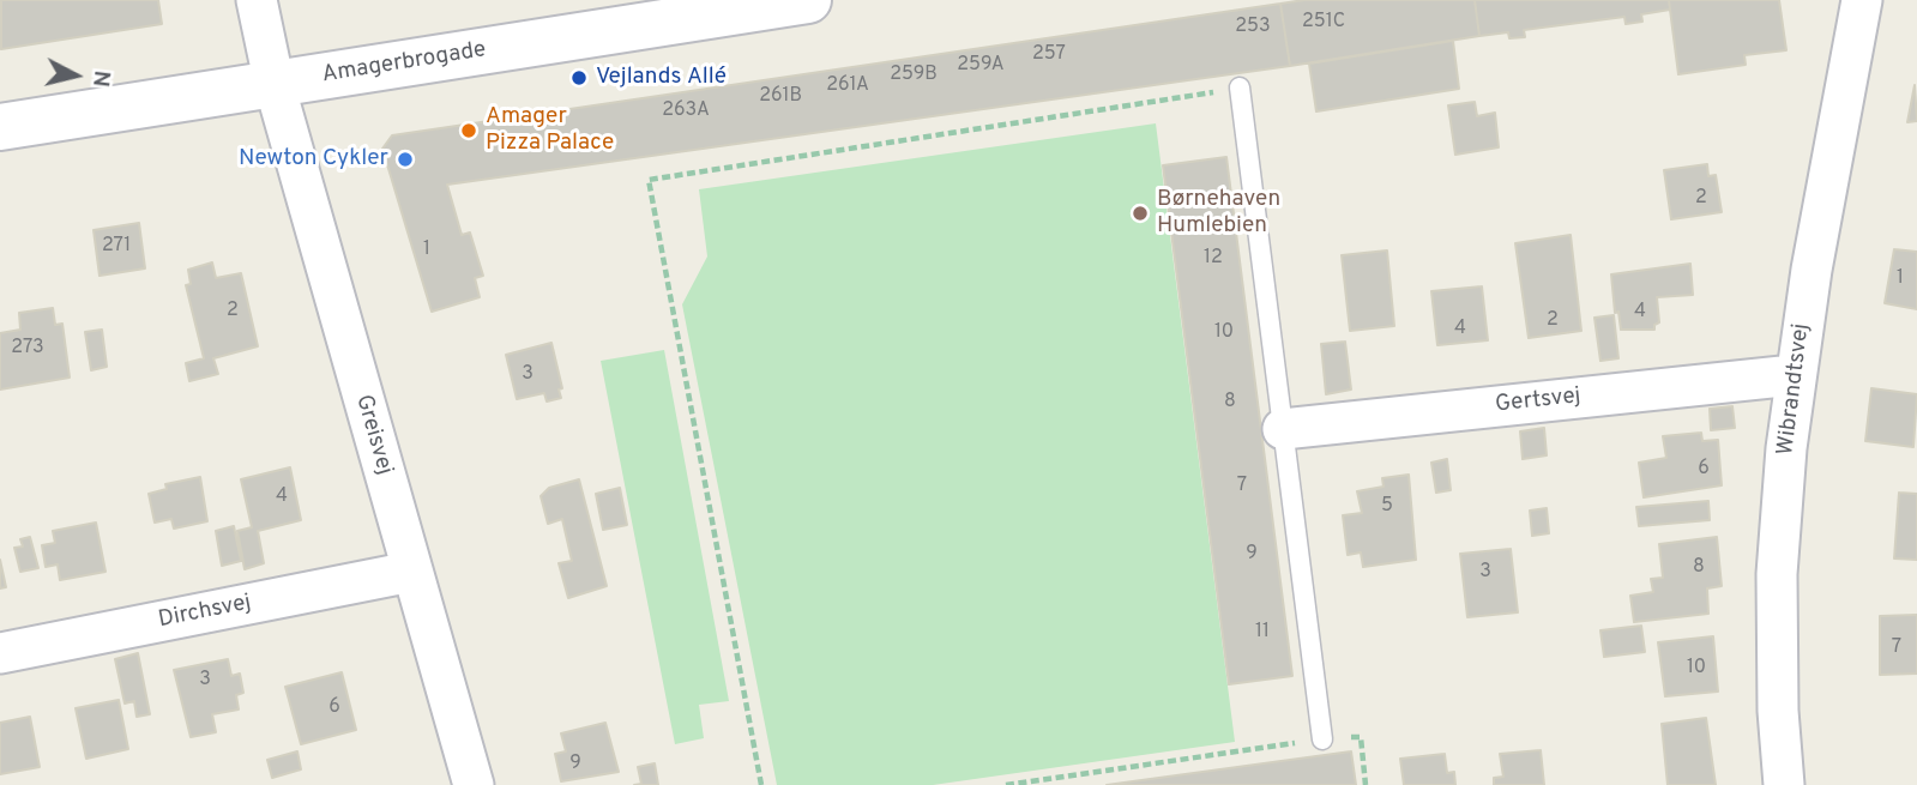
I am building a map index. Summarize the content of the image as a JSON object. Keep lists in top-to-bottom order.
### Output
{
  "streets": {
    "street": [
      "Amagerbrogade",
      "Wibrandtsvej",
      "Gertsvej",
      "Greisvej",
      "Dirchsvej"
    ]
  },
  "crossings": [
    ["Amagerbrogade", "Greisvej"],
    ["Wibrandtsvej", "Gertsvej"],
    ["Greisvej", "Dirchsvej"]
  ],
  "places": [
    "Vejlands Allé",
    "Amager Pizza Palace",
    "Newton Cykler",
    "Børnehaven Humlebien"
  ],
  "house_numbers": [
    "251C",
    "253",
    "257",
    "259A",
    "259B",
    "261A",
    "261B",
    "263A",
    "2",
    "271",
    "1",
    "12",
    "1",
    "2",
    "4",
    "2",
    "4",
    "10",
    "273",
    "3",
    "8",
    "6",
    "7",
    "4",
    "5",
    "9",
    "8",
    "3",
    "11",
    "7",
    "10",
    "3",
    "6",
    "9"
  ],
  "north": "right"
}
